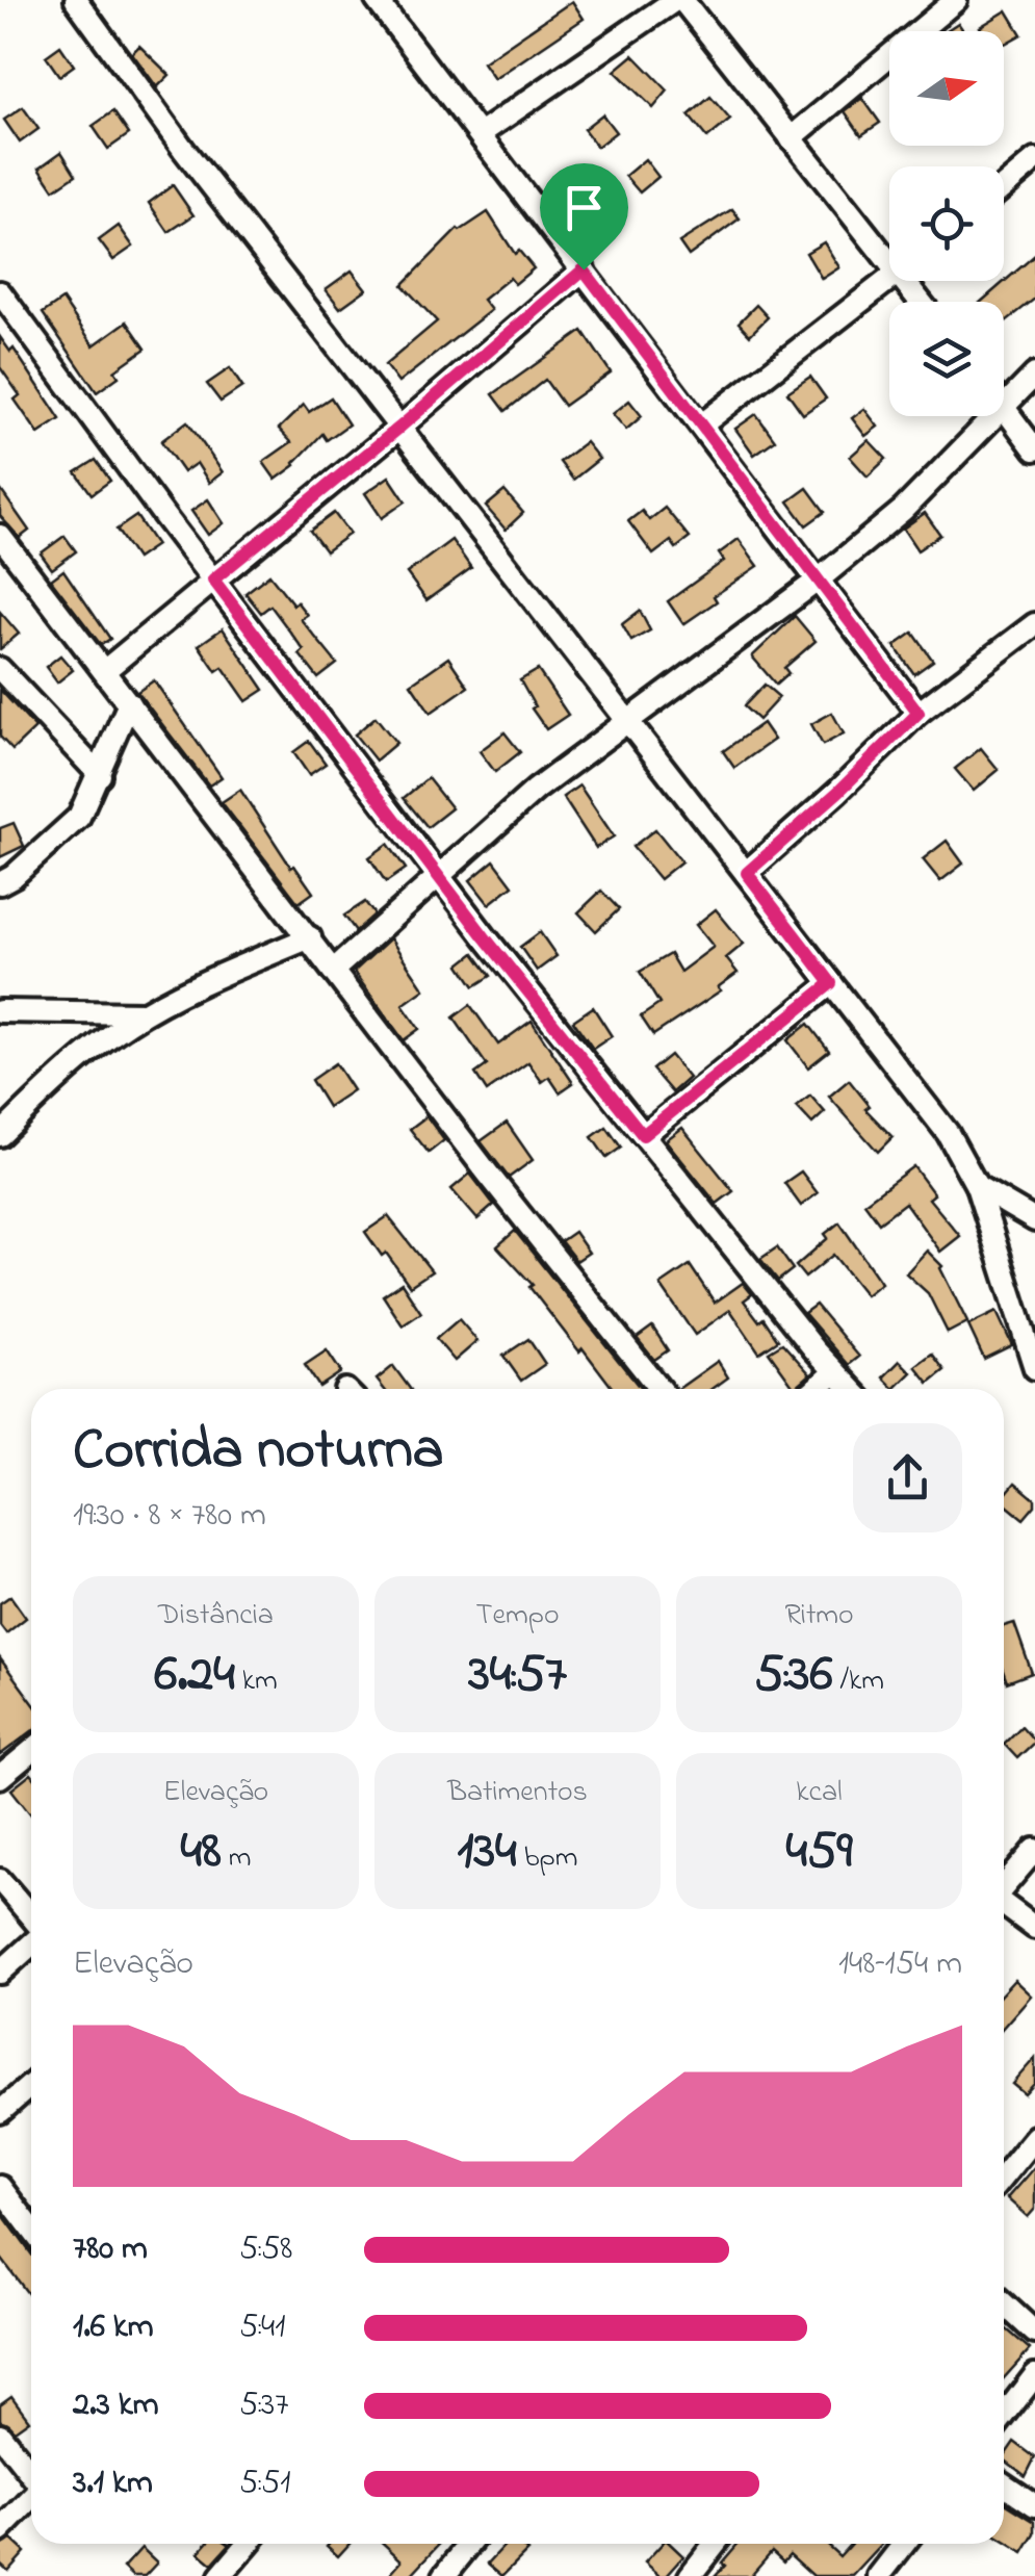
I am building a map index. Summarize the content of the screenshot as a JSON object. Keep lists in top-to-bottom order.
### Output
{
  "north": "right",
  "page": {
    "heading": ["Corrida noturna", "19:30 · 8 × 780 m"],
    "stats": [
      ["Distância", "6.24 km"],
      ["Tempo", "34:57"],
      ["Ritmo", "5:36 /km"],
      ["Elevação", "48 m"],
      ["Batimentos", "134 bpm"],
      ["kcal", "459"]
    ],
    "chart": ["Elevação", "148–154 m"],
    "list": [
      {
        "name": "780 m",
        "note": "5:58"
      },
      {
        "name": "1.6 km",
        "note": "5:41"
      },
      {
        "name": "2.3 km",
        "note": "5:37"
      },
      {
        "name": "3.1 km",
        "note": "5:51"
      }
    ]
  }
}
